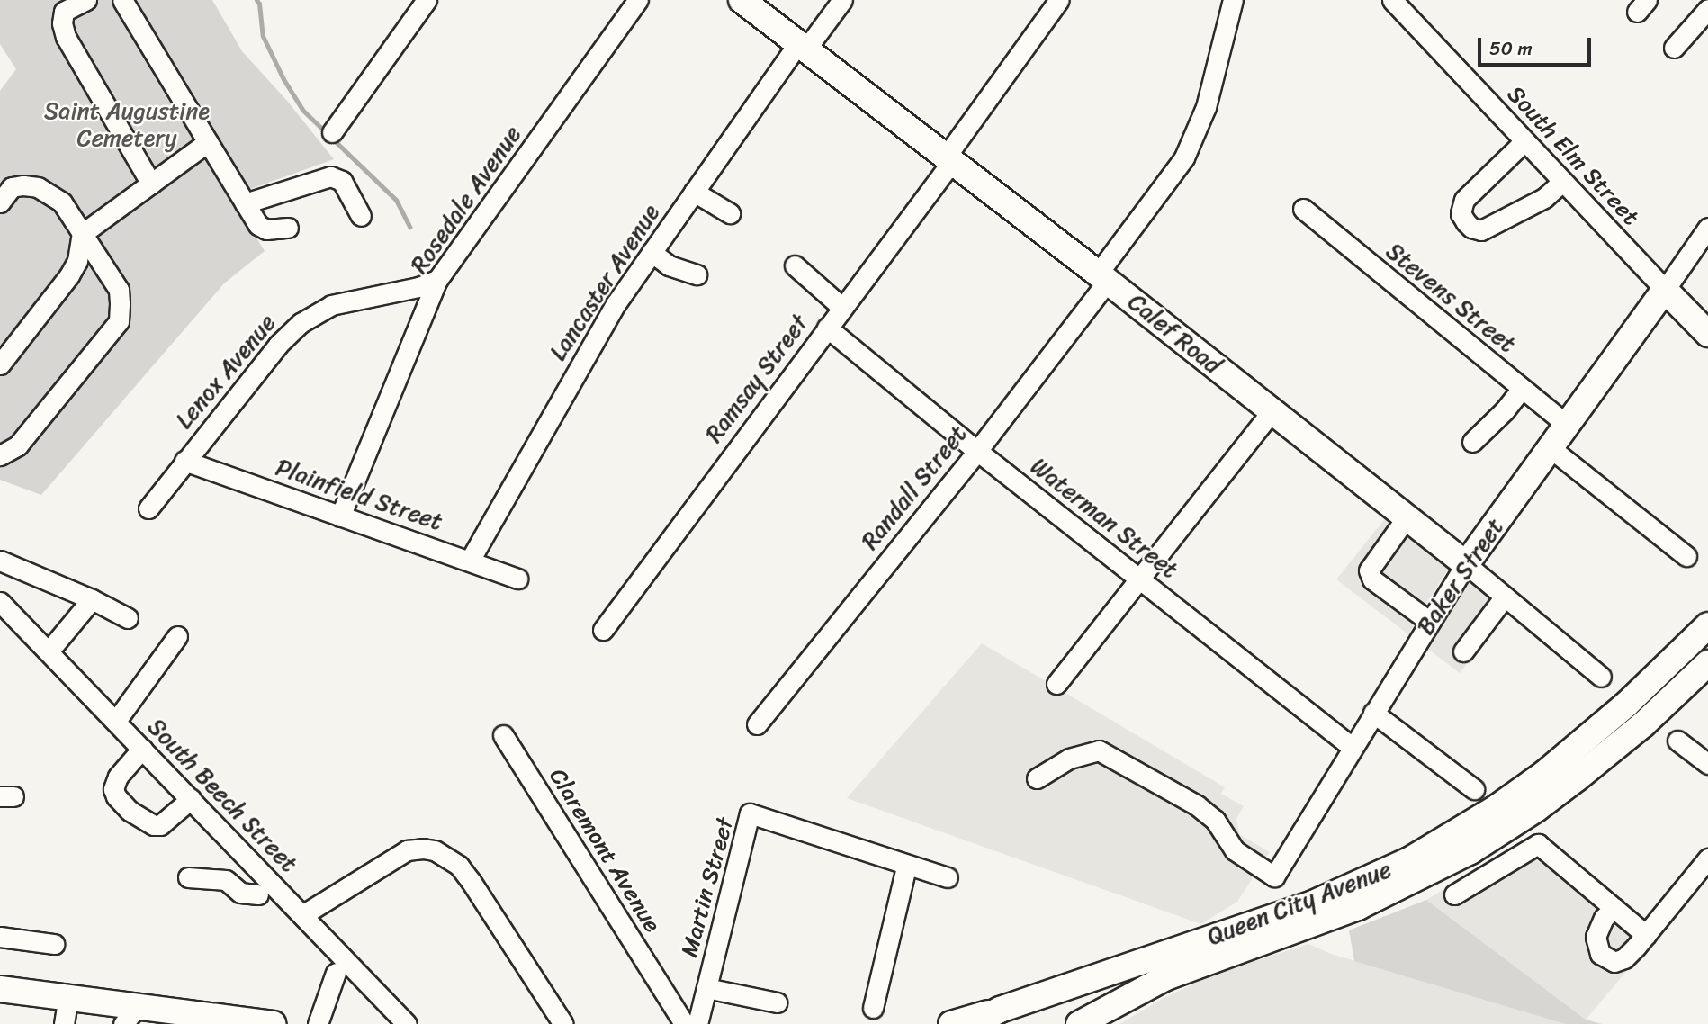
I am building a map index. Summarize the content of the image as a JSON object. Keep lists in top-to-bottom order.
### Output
{
  "streets": {
    "main road": ["Calef Road", "Baker Street", "Queen City Avenue"],
    "street": [
      "South Elm Street",
      "Rosedale Avenue",
      "Lancaster Avenue",
      "Stevens Street",
      "Lenox Avenue",
      "Ramsay Street",
      "Randall Street",
      "Plainfield Street",
      "Waterman Street",
      "South Beech Street",
      "Claremont Avenue",
      "Martin Street"
    ]
  },
  "crossings": [
    ["South Elm Street", "Baker Street"],
    ["Rosedale Avenue", "Lenox Avenue"],
    ["Rosedale Avenue", "Plainfield Street"],
    ["Lancaster Avenue", "Calef Road"],
    ["Lancaster Avenue", "Plainfield Street"],
    ["Stevens Street", "Baker Street"],
    ["Calef Road", "Ramsay Street"],
    ["Calef Road", "Randall Street"],
    ["Calef Road", "Baker Street"],
    ["Lenox Avenue", "Plainfield Street"],
    ["Ramsay Street", "Waterman Street"],
    ["Randall Street", "Waterman Street"],
    ["Waterman Street", "Baker Street"]
  ],
  "parks": ["Saint Augustine Cemetery"],
  "scale_bar": "50 m"
}
